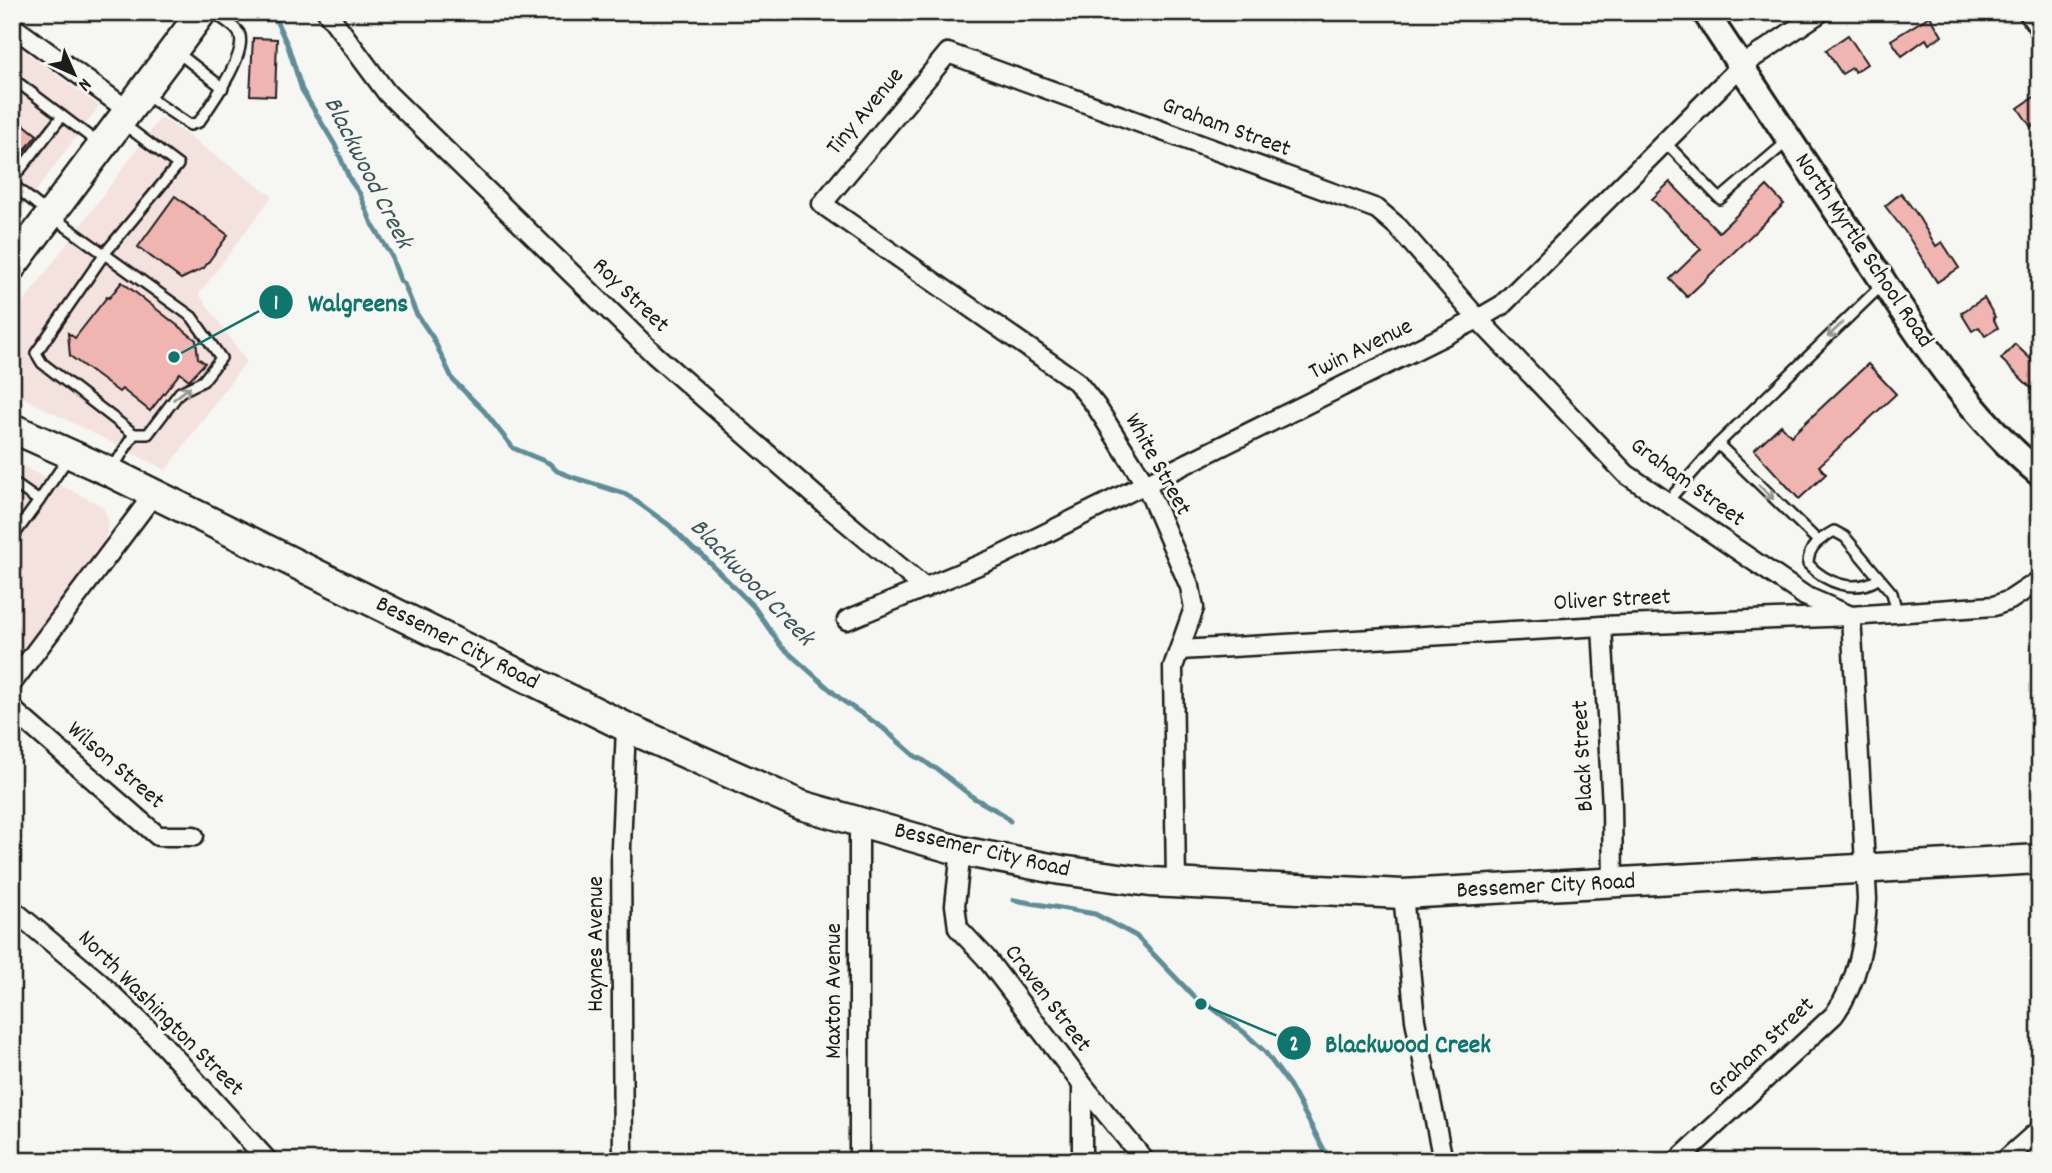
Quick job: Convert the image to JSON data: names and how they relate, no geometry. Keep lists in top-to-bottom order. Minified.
{"streets":{"main road":["North Myrtle School Road","Bessemer City Road"],"street":["Tiny Avenue","Graham Street","Roy Street","Twin Avenue","White Street","Oliver Street","Black Street","Wilson Street","Haynes Avenue","Maxton Avenue","Craven Street","North Washington Street"]},"crossings":[["Tiny Avenue","Graham Street"],["Tiny Avenue","White Street"],["Graham Street","Twin Avenue"],["Graham Street","Oliver Street"],["Graham Street","Bessemer City Road"],["North Myrtle School Road","Twin Avenue"],["Roy Street","Twin Avenue"],["Twin Avenue","White Street"],["White Street","Oliver Street"],["White Street","Bessemer City Road"],["Oliver Street","Black Street"],["Bessemer City Road","Black Street"],["Bessemer City Road","Haynes Avenue"],["Bessemer City Road","Maxton Avenue"],["Bessemer City Road","Craven Street"]],"water":["Blackwood Creek"],"places":["Walgreens","Blackwood Creek"],"north":"bottom right"}
